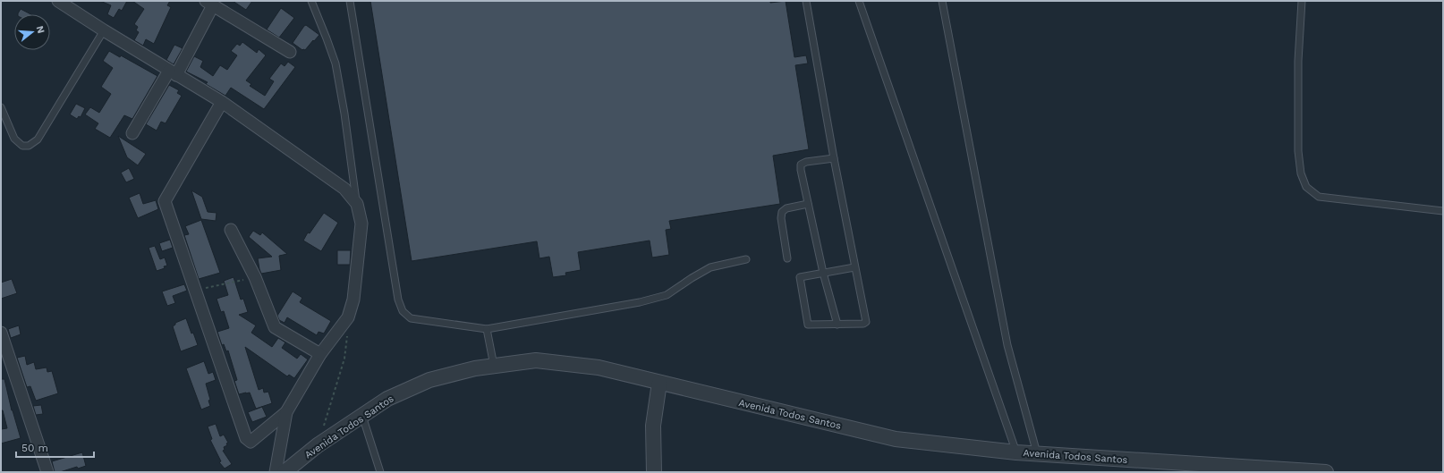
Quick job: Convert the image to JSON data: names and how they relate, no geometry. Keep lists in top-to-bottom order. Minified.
{"streets":{"street":["Avenida Todos Santos"]},"scale_bar":"50 m","north":"right"}
